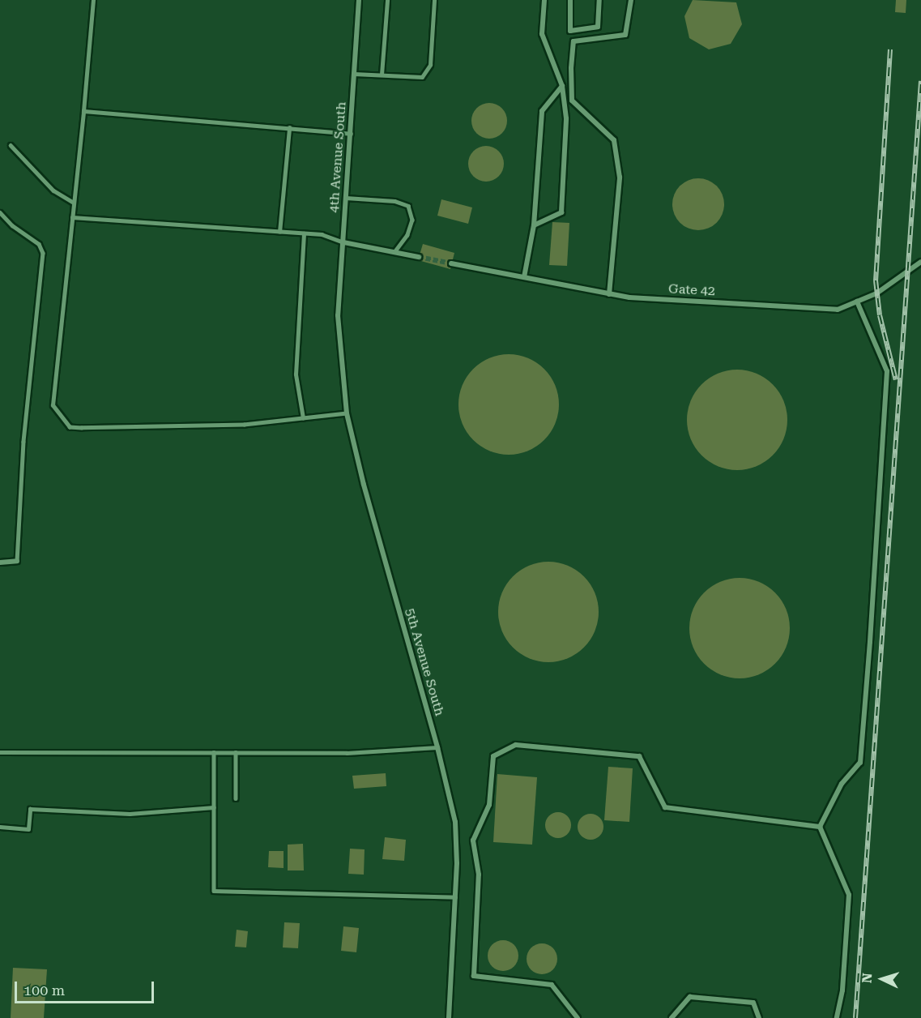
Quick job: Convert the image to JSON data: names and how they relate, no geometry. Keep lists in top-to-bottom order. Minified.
{"streets":{"street":["4th Avenue South","Gate 42","5th Avenue South"]},"crossings":[["4th Avenue South","5th Avenue South"]],"scale_bar":"100 m","north":"left"}
